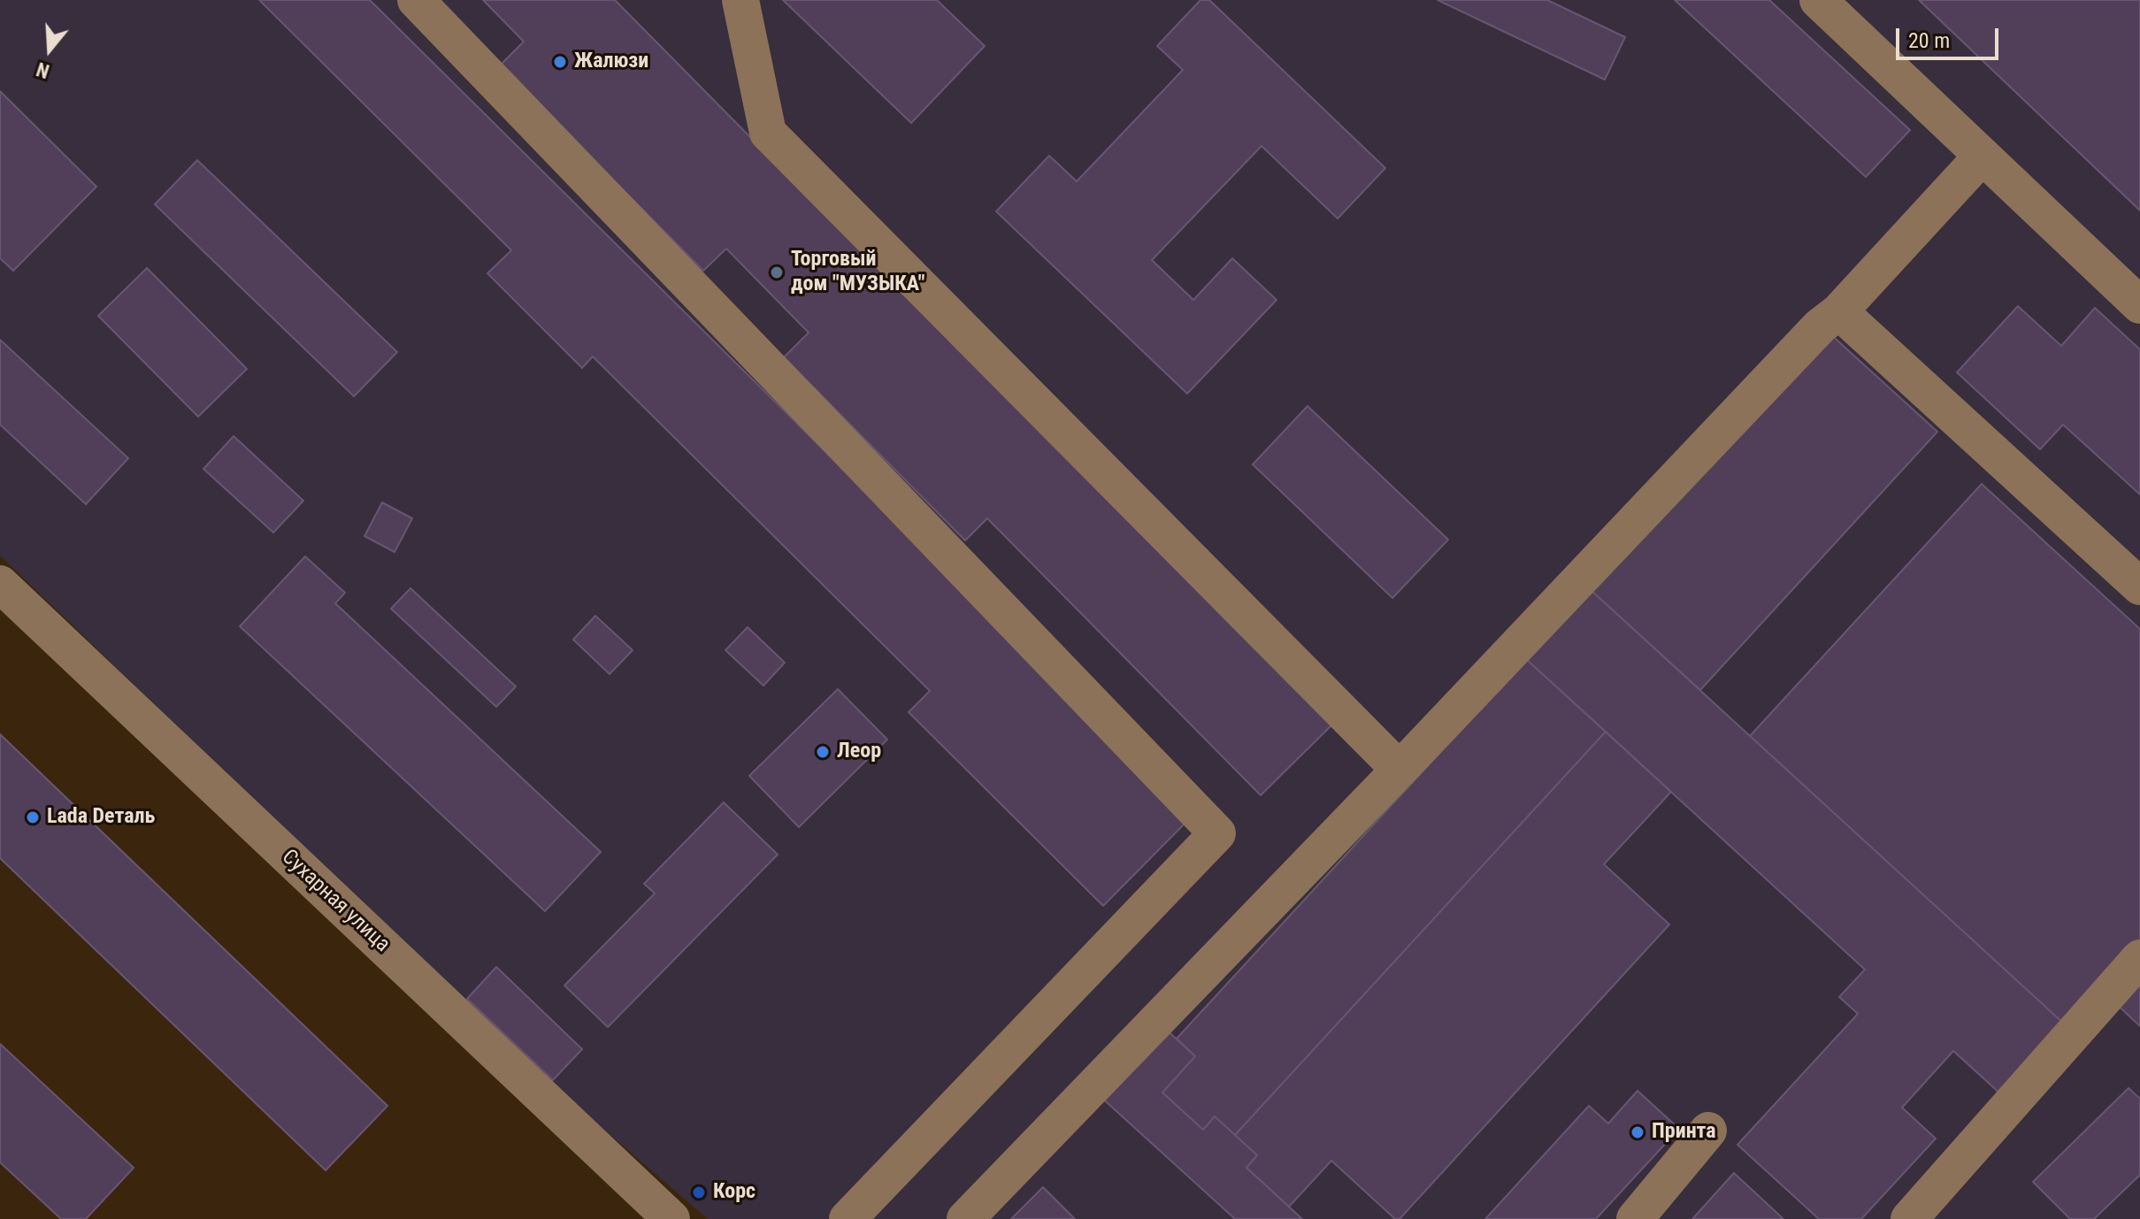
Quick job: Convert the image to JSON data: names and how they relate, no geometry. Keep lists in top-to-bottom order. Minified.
{"streets":{"street":["Сухарная улица"]},"places":["Жалюзи","Торговый дом \"МУЗЫКА\"","Леор","Lada Dеталь","Принта","Корс"],"scale_bar":"20 m","north":"bottom"}
